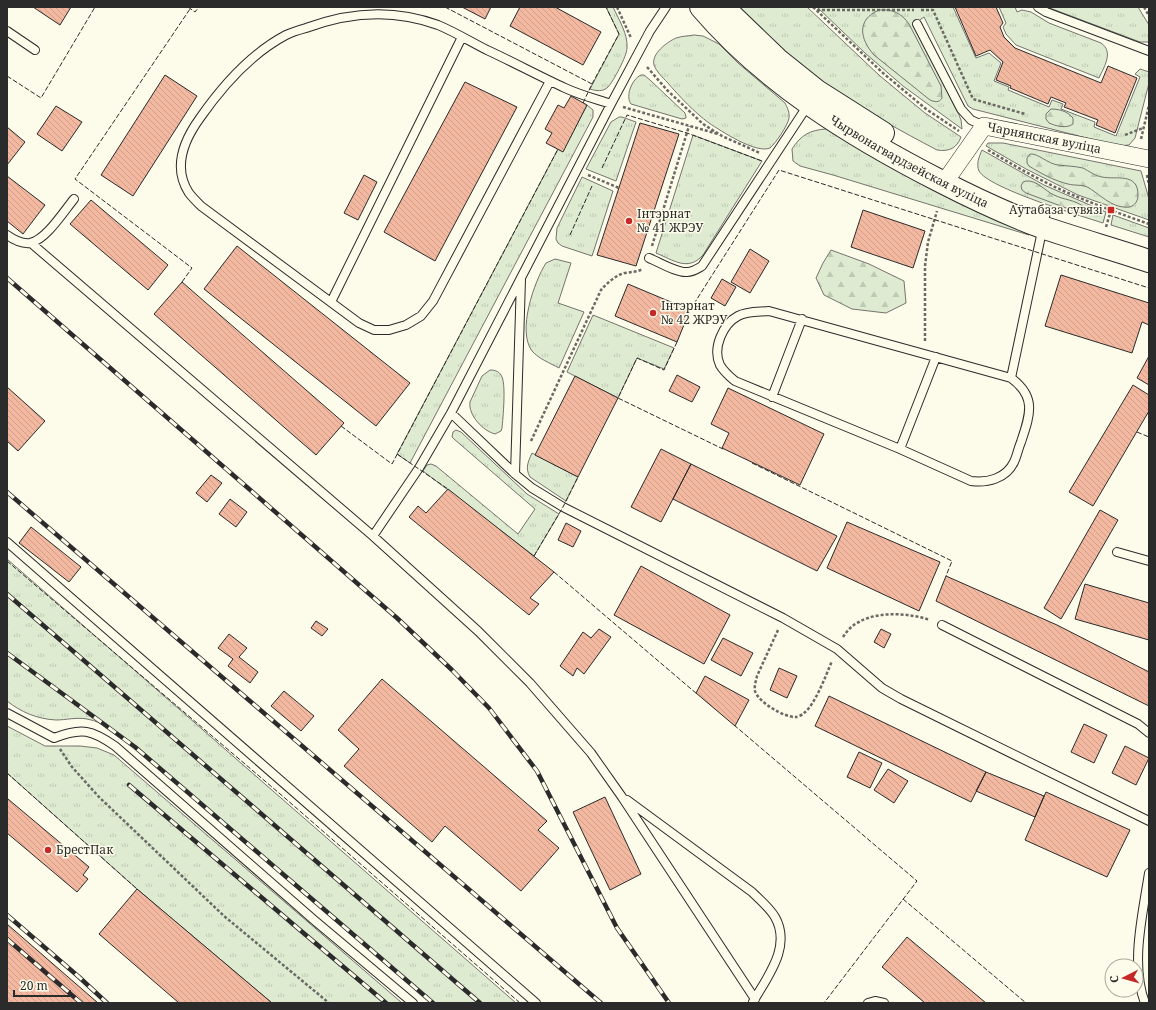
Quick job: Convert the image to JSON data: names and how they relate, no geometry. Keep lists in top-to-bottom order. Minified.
{"streets":{"main road":["Чырвонагвардзейская вуліца"],"street":["Чарнянская вуліца"]},"crossings":[["Чарнянская вуліца","Чырвонагвардзейская вуліца"]],"places":{"transit":["Аўтабаза сувязі"],"other":["Інтэрнат № 41 ЖРЭУ","Інтэрнат № 42 ЖРЭУ","БрестПак"]},"scale_bar":"20 m","north":"left"}
